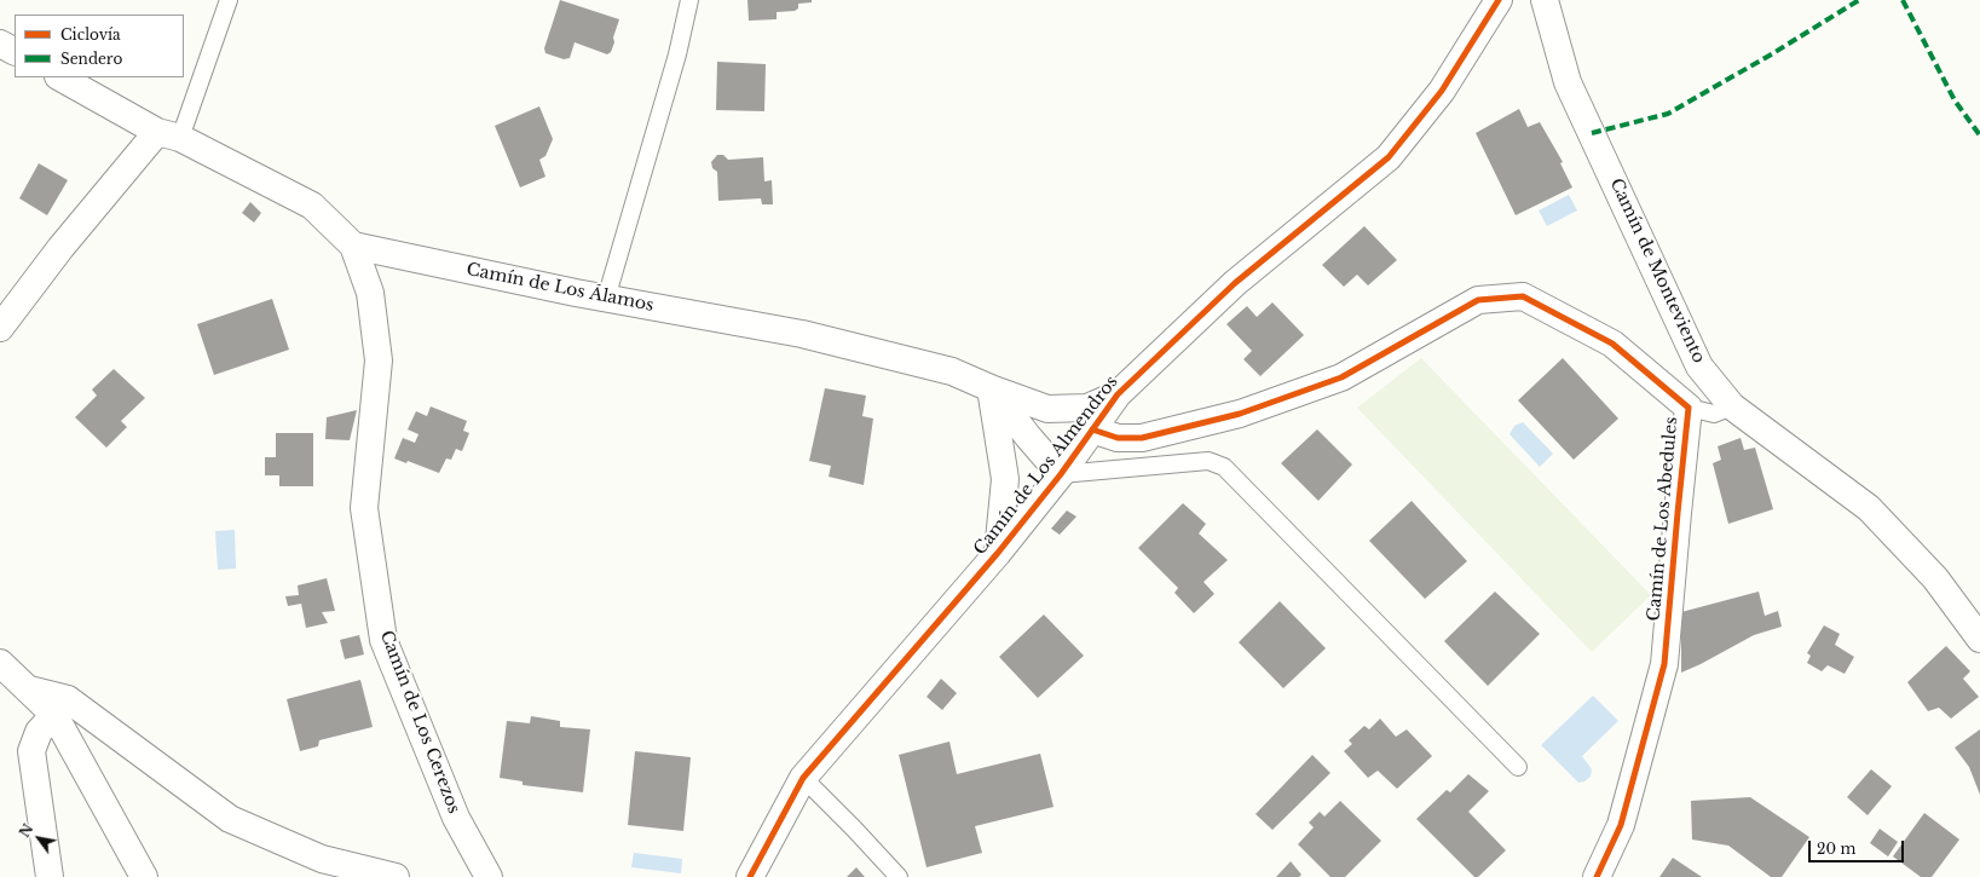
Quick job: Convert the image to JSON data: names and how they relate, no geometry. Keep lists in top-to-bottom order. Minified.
{"streets":{"street":["Camín de Monteviento","Camín de Los Álamos","Camín de Los Almendros","Camín de Los Abedules","Camín de Los Cerezos"]},"crossings":[["Camín de Los Álamos","Camín de Los Almendros"],["Camín de Los Álamos","Camín de Los Cerezos"],["Camín de Los Almendros","Camín de Los Abedules"]],"legend":["Ciclovía","Sendero"],"scale_bar":"20 m","north":"top left"}
